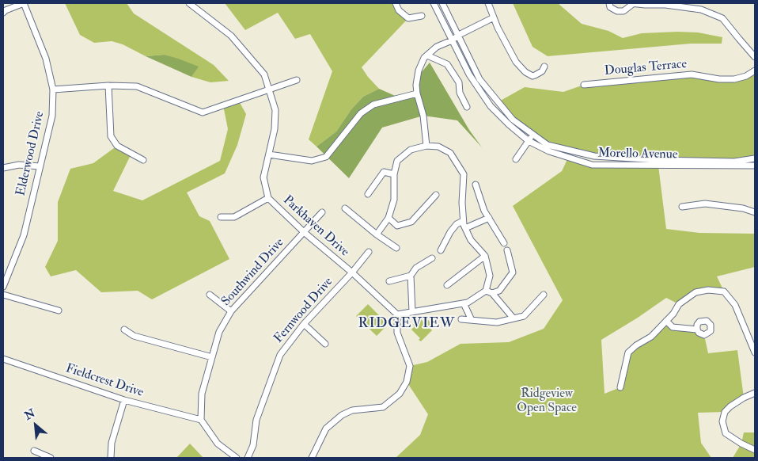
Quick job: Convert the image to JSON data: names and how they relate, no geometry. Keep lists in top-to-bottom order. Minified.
{"streets":{"street":["Douglas Terrace","Elderwood Drive","Morello Avenue","Parkhaven Drive","Southwind Drive","Fernwood Drive","Fieldcrest Drive"]},"crossings":[["Parkhaven Drive","Southwind Drive"],["Parkhaven Drive","Fernwood Drive"],["Southwind Drive","Fieldcrest Drive"]],"districts":["RIDGEVIEW"],"parks":["Ridgeview Open Space"],"north":"top left"}
